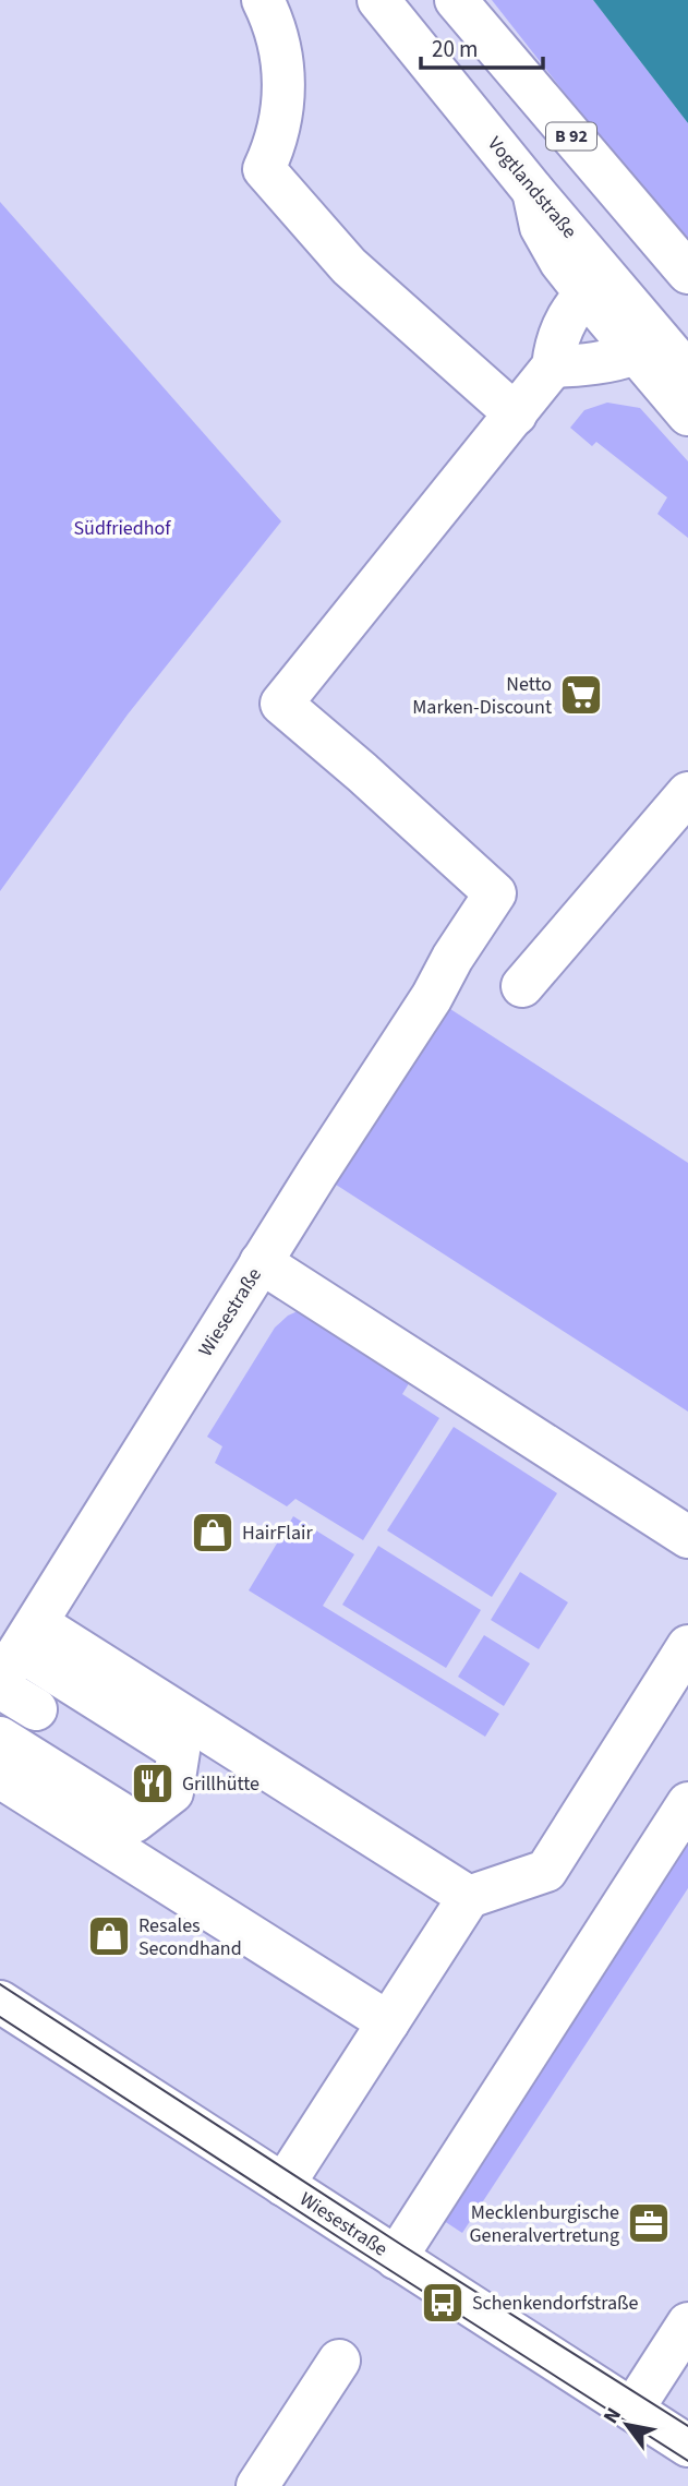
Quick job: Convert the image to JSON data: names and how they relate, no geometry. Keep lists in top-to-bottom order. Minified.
{"streets":{"street":["B 92","Vogtlandstraße","Wiesestraße"]},"parks":["Südfriedhof"],"places":{"supermarket":["Netto Marken-Discount"],"shop":["HairFlair","Resales Secondhand"],"restaurant":["Grillhütte"],"office":["Mecklenburgische Generalvertretung"],"bus stop":["Schenkendorfstraße"]},"scale_bar":"20 m","north":"top left"}
